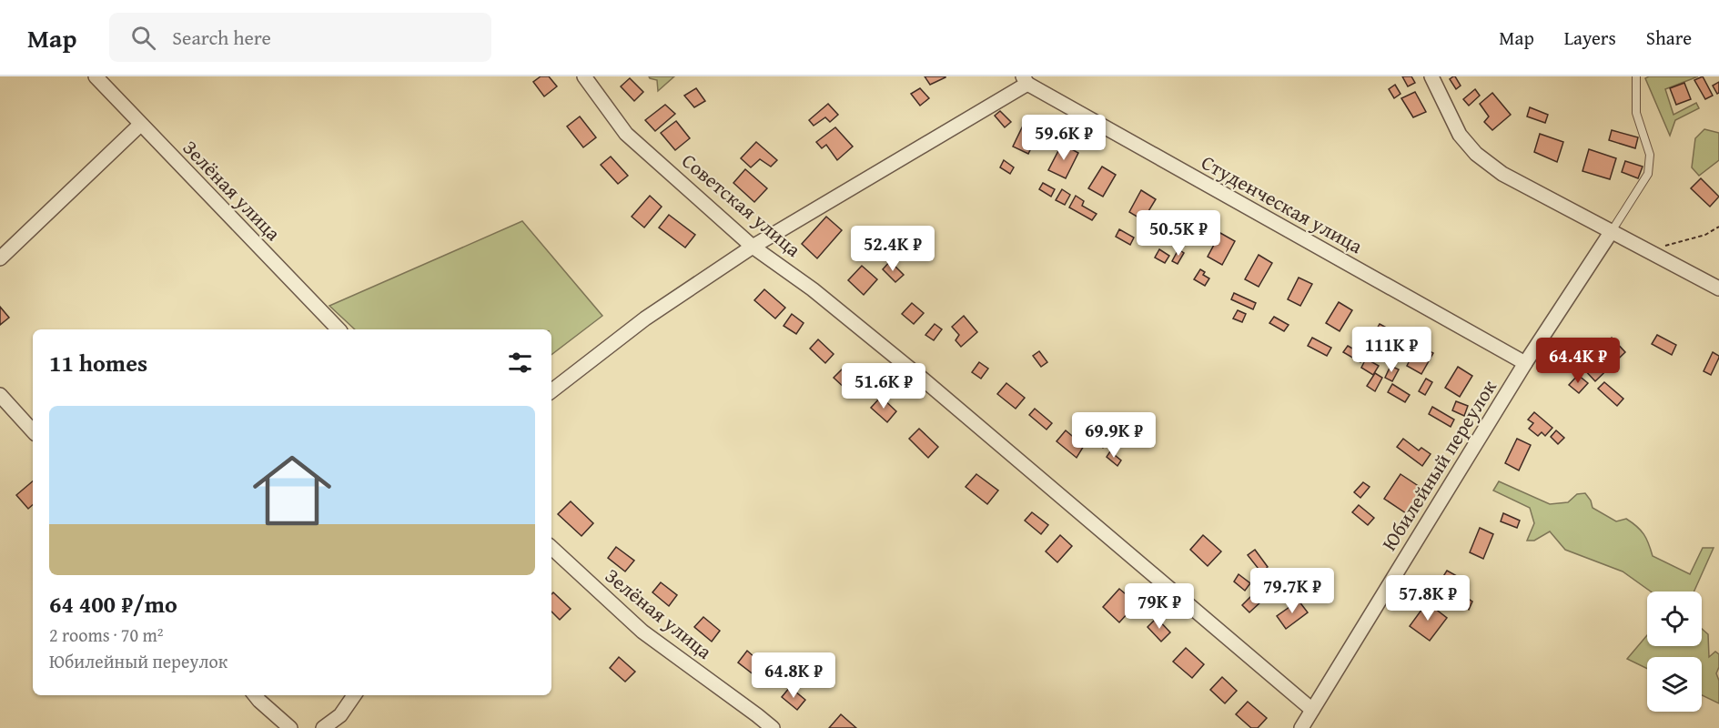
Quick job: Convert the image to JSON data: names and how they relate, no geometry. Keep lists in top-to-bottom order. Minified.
{"streets":{"street":["Зелёная улица","Студенческая улица","Советская улица","Юбилейный переулок"]},"crossings":[["Студенческая улица","Юбилейный переулок"],["Советская улица","Юбилейный переулок"]],"page":{"header":"Map","search":"Search here","nav":["Map","Layers","Share"],"price":["59.6K ₽","50.5K ₽","52.4K ₽","111K ₽","64.4K ₽","51.6K ₽","69.9K ₽","79.7K ₽","57.8K ₽","79K ₽","64.8K ₽"],"heading":"11 homes","list":[{"name":"64 400 ₽/mo","note":"2 rooms · 70 m² · Юбилейный переулок"}]}}
